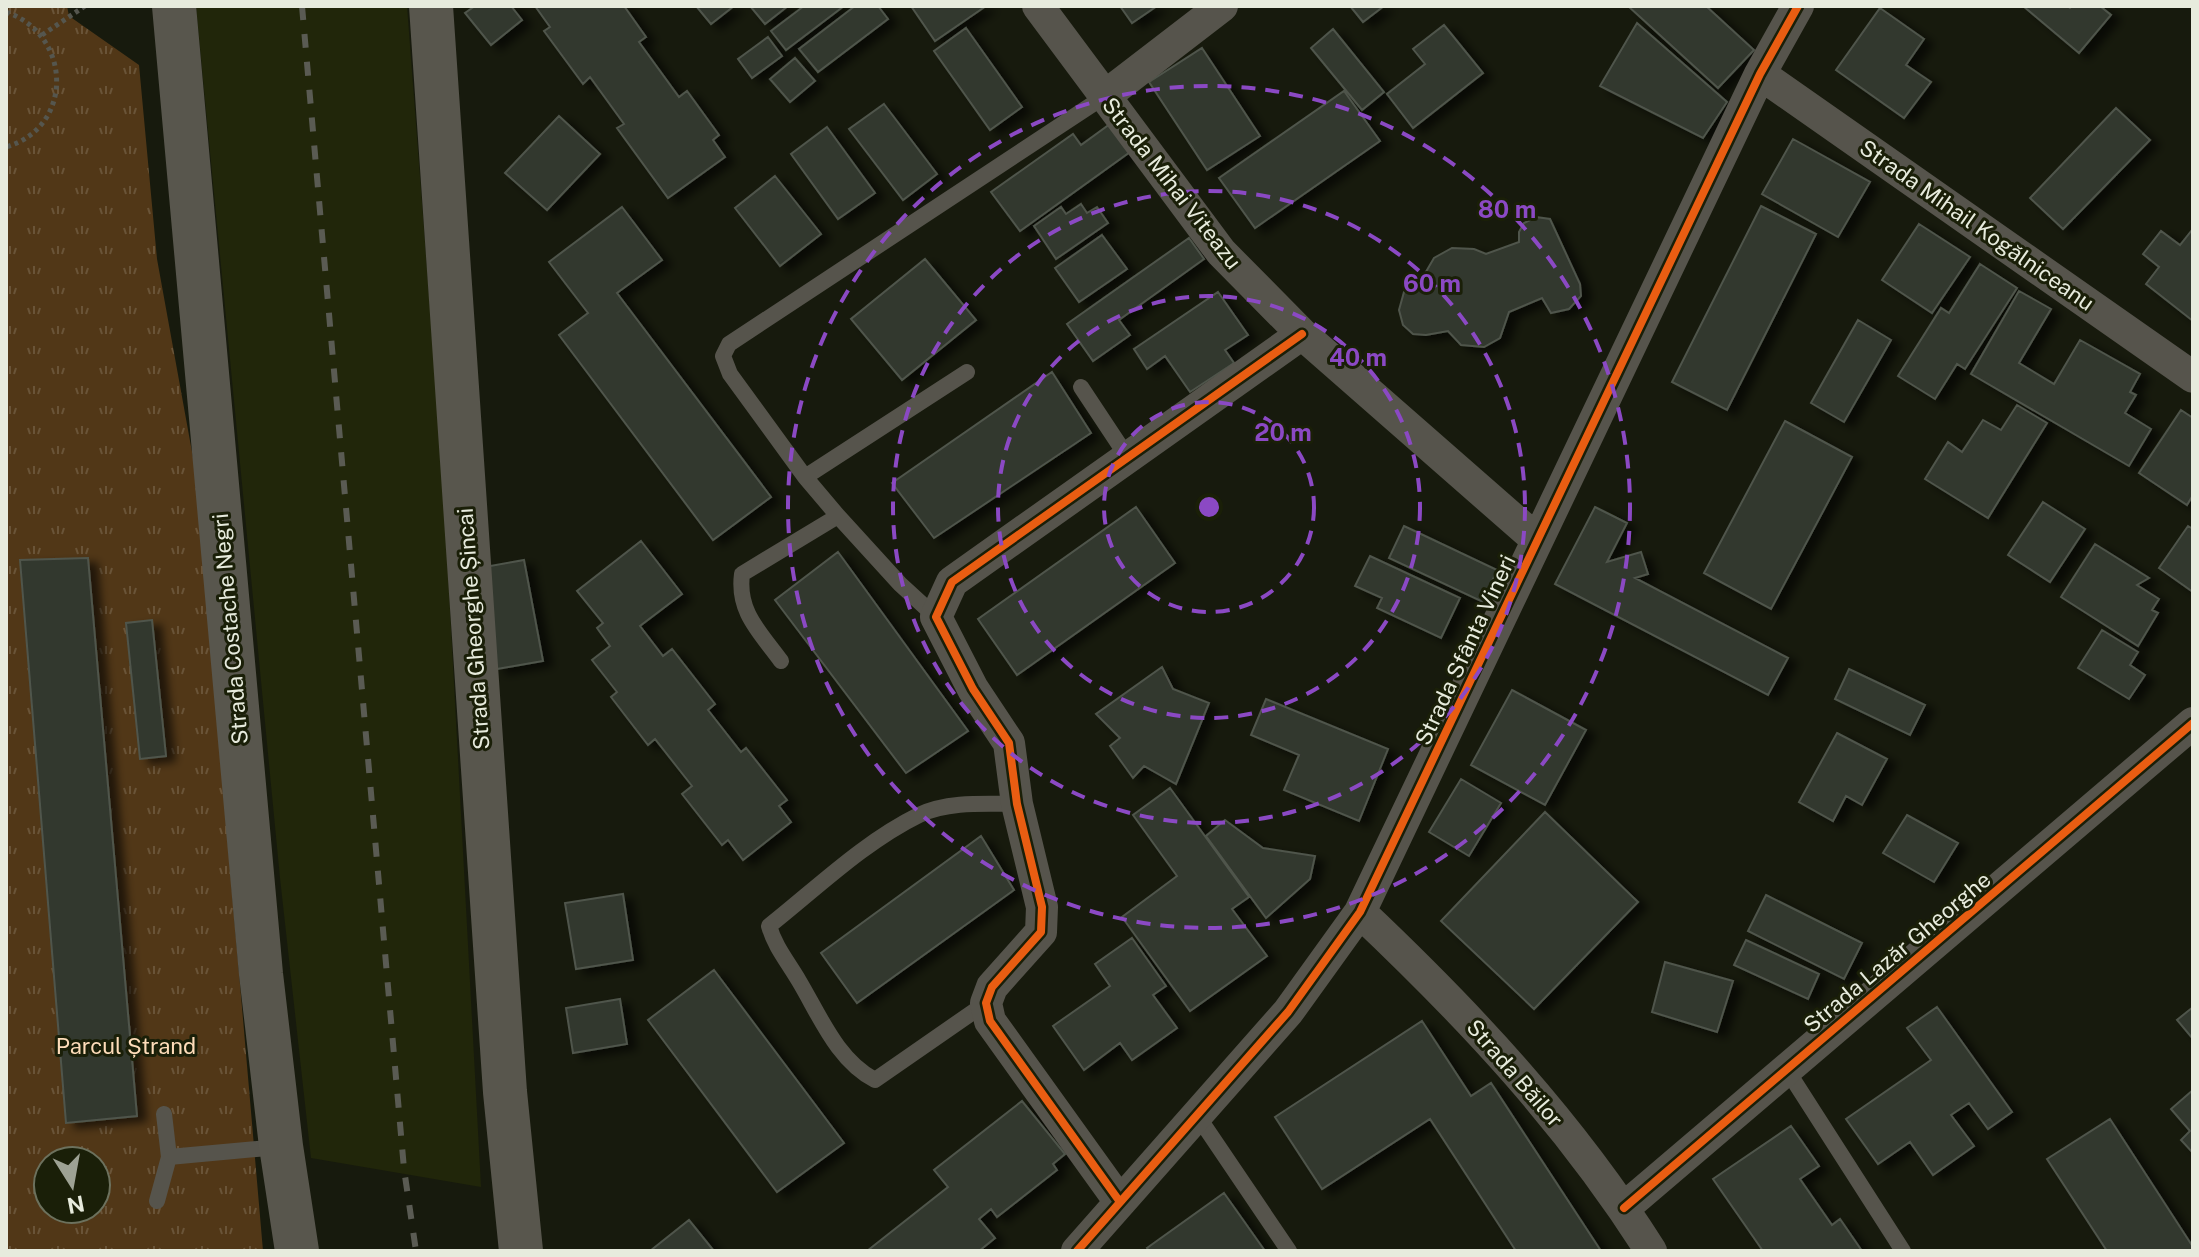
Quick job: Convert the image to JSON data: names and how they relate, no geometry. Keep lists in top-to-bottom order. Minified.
{"streets":{"main road":["Strada Costache Negri","Strada Gheorghe Șincai"],"street":["Strada Mihai Viteazu","Strada Mihail Kogălniceanu","Strada Sfânta Vineri","Strada Lazăr Gheorghe","Strada Băilor"]},"crossings":[["Strada Mihai Viteazu","Strada Sfânta Vineri"],["Strada Mihail Kogălniceanu","Strada Sfânta Vineri"],["Strada Sfânta Vineri","Strada Băilor"],["Strada Lazăr Gheorghe","Strada Băilor"]],"parks":["Parcul Ștrand"],"north":"bottom","rings":["80 m","60 m","40 m","20 m"]}
